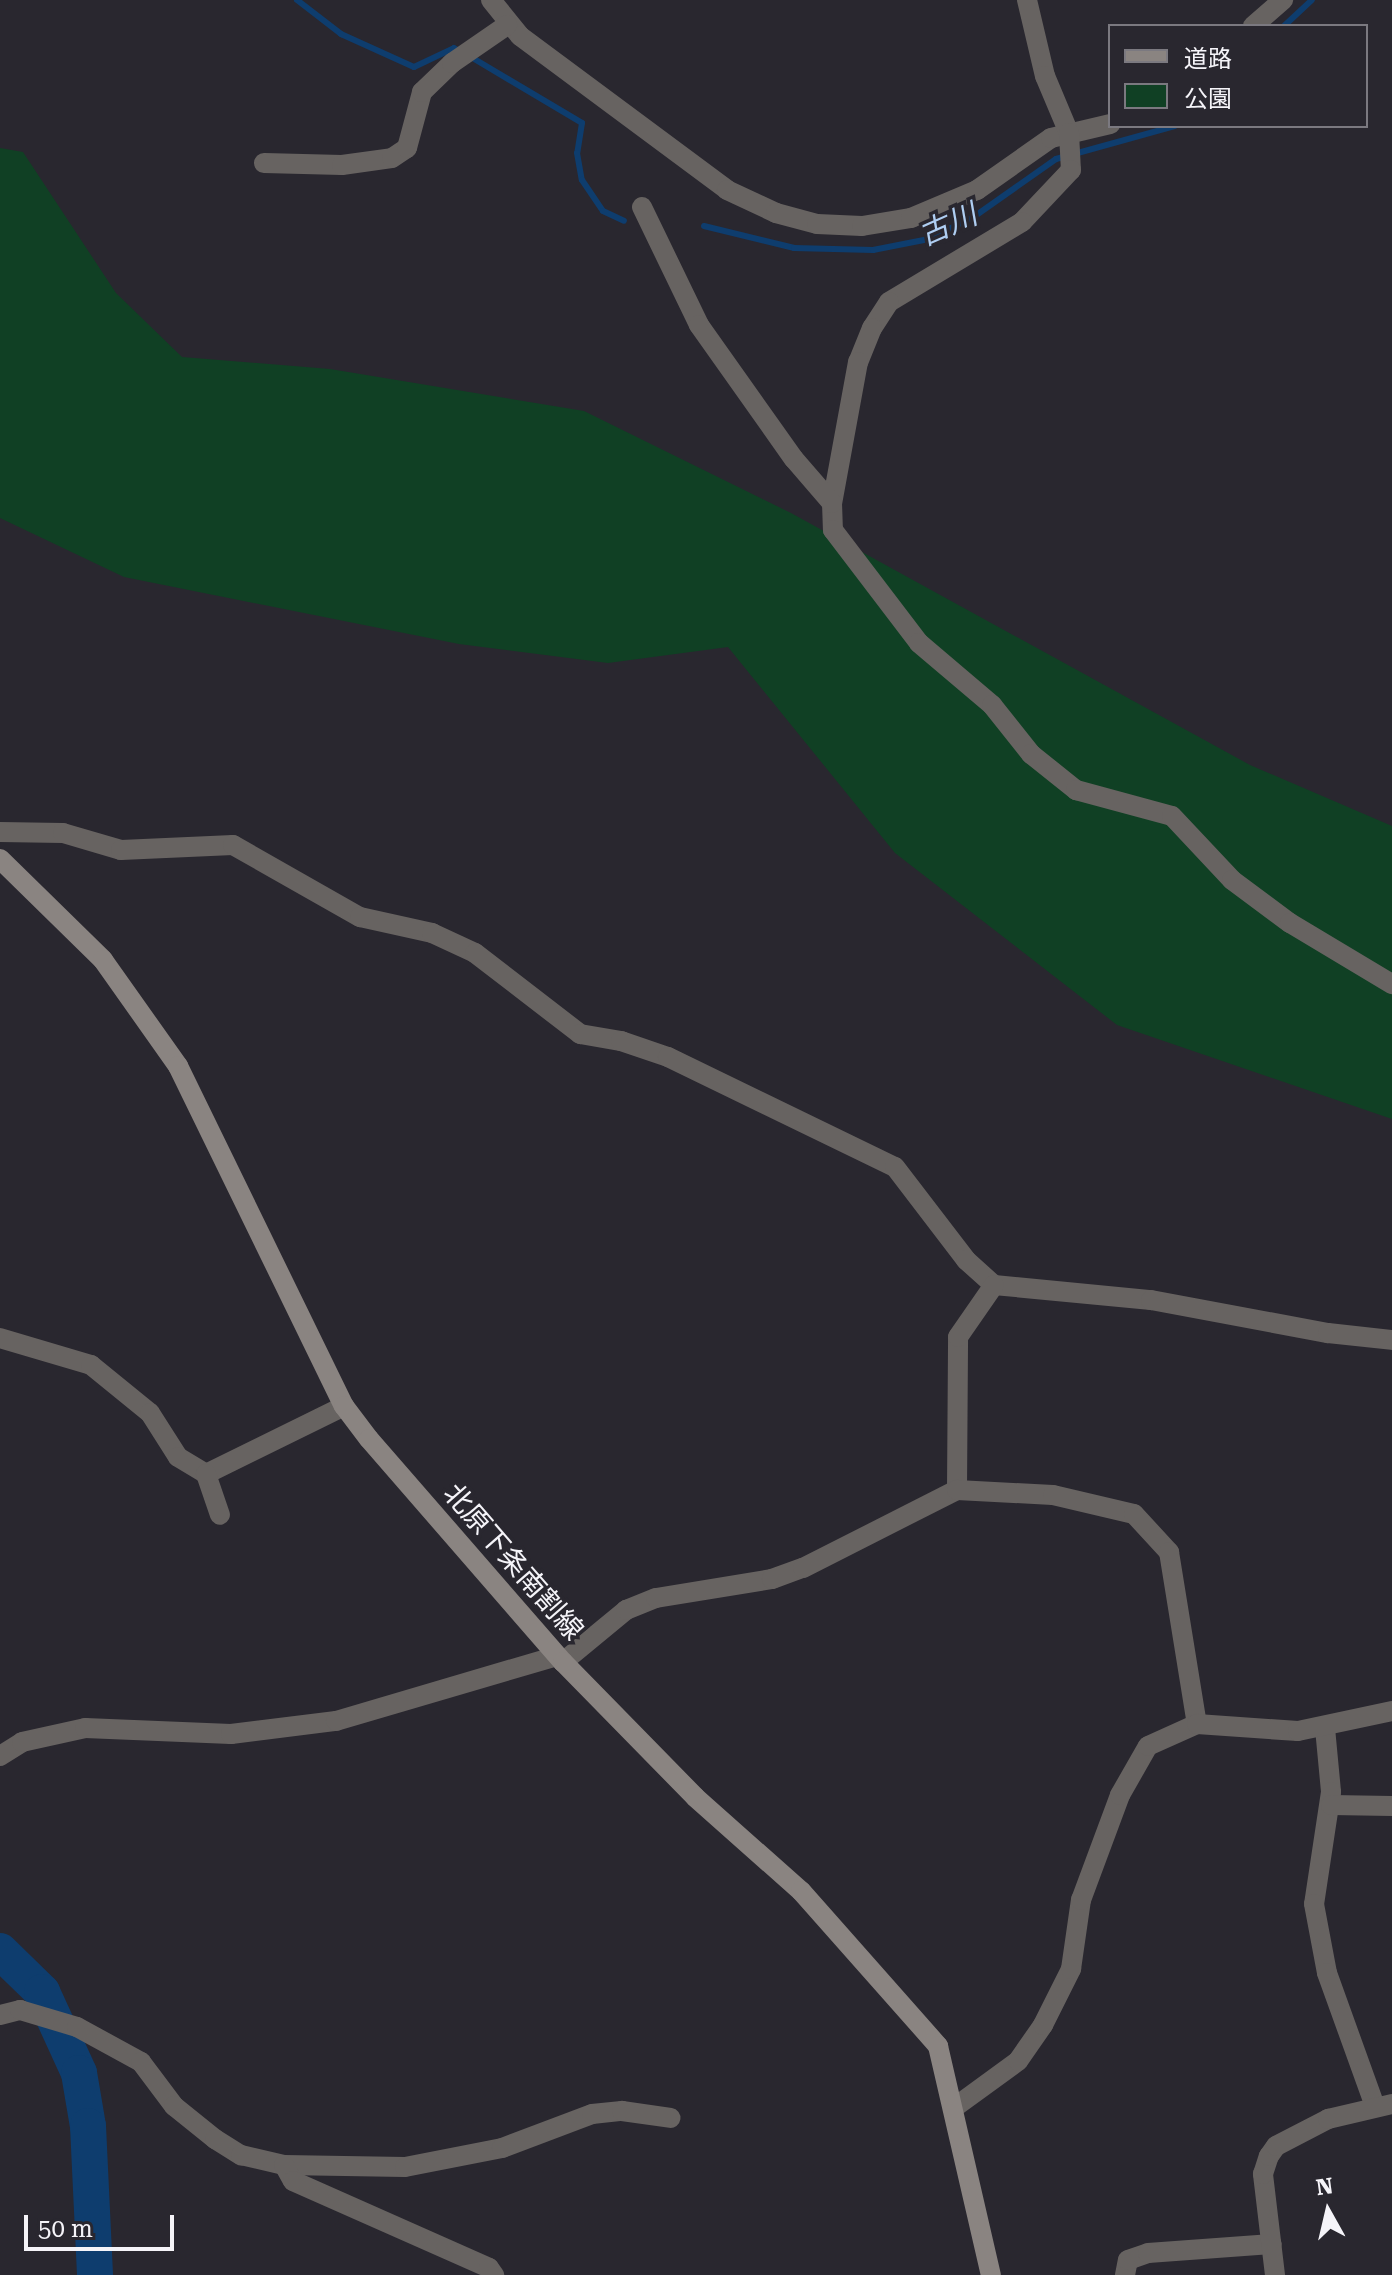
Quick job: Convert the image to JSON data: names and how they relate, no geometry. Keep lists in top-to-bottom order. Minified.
{"streets":{"main road":["北原下条南割線"]},"water":["古川"],"legend":["道路","公園"],"scale_bar":"50 m","north":"top"}
